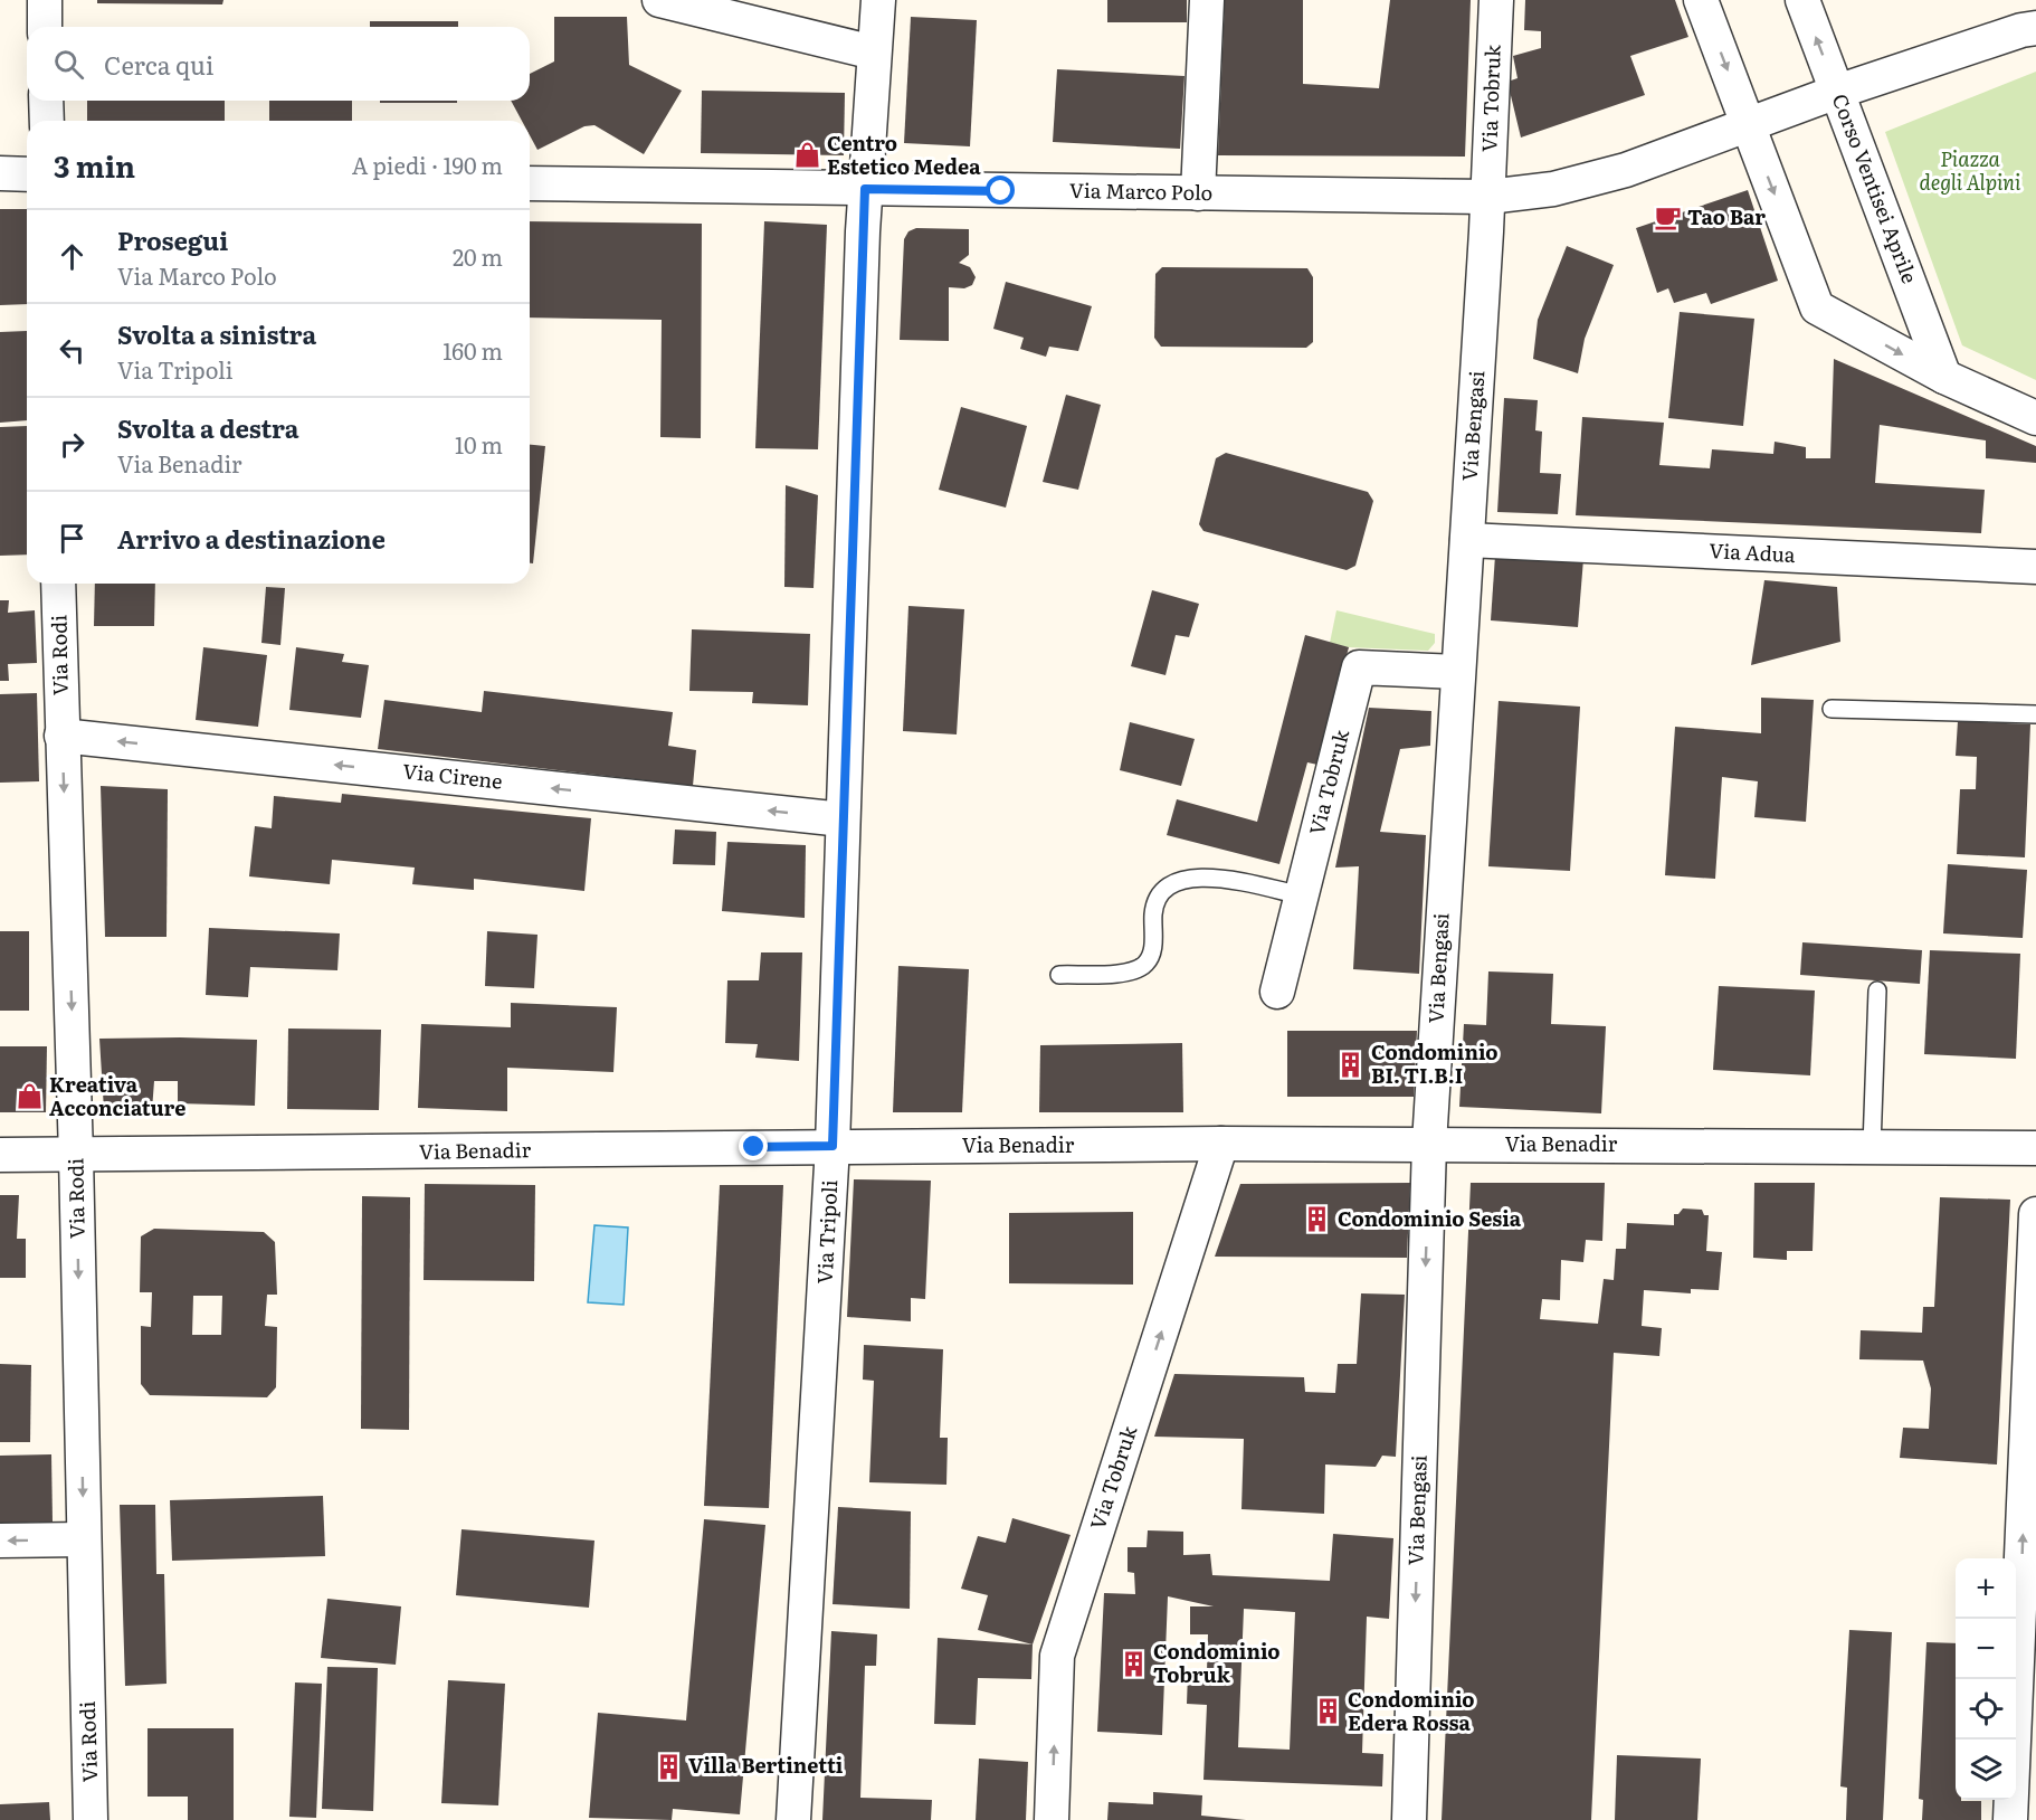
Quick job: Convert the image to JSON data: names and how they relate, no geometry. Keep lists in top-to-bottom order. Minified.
{"streets":{"street":["Via Tobruk","Corso Ventisei Aprile","Via Marco Polo","Via Bengasi","Via Adua","Via Rodi","Via Cirene","Via Benadir","Via Tripoli"]},"crossings":[["Via Tobruk","Via Marco Polo"],["Via Tobruk","Via Bengasi"],["Via Tobruk","Via Benadir"],["Via Marco Polo","Via Bengasi"],["Via Marco Polo","Via Tripoli"],["Via Bengasi","Via Adua"],["Via Bengasi","Via Benadir"],["Via Rodi","Via Cirene"],["Via Rodi","Via Benadir"],["Via Cirene","Via Tripoli"],["Via Benadir","Via Tripoli"]],"one_way":["Via Tobruk","Via Bengasi","Via Rodi","Via Cirene"],"parks":["Piazza degli Alpini"],"places":{"shop":["Centro Estetico Medea","Kreativa Acconciature"],"cafe":["Tao Bar"],"building":["Condominio BI. TI.B.I","Condominio Sesia","Condominio Tobruk","Condominio Edera Rossa","Villa Bertinetti"]},"page":{"search":"Cerca qui","heading":["3 min","A piedi · 190 m"],"list":[["Prosegui","Via Marco Polo","20 m"],["Svolta a sinistra","Via Tripoli","160 m"],["Svolta a destra","Via Benadir","10 m"],"Arrivo a destinazione"],"map_buttons":["+","−"]}}
